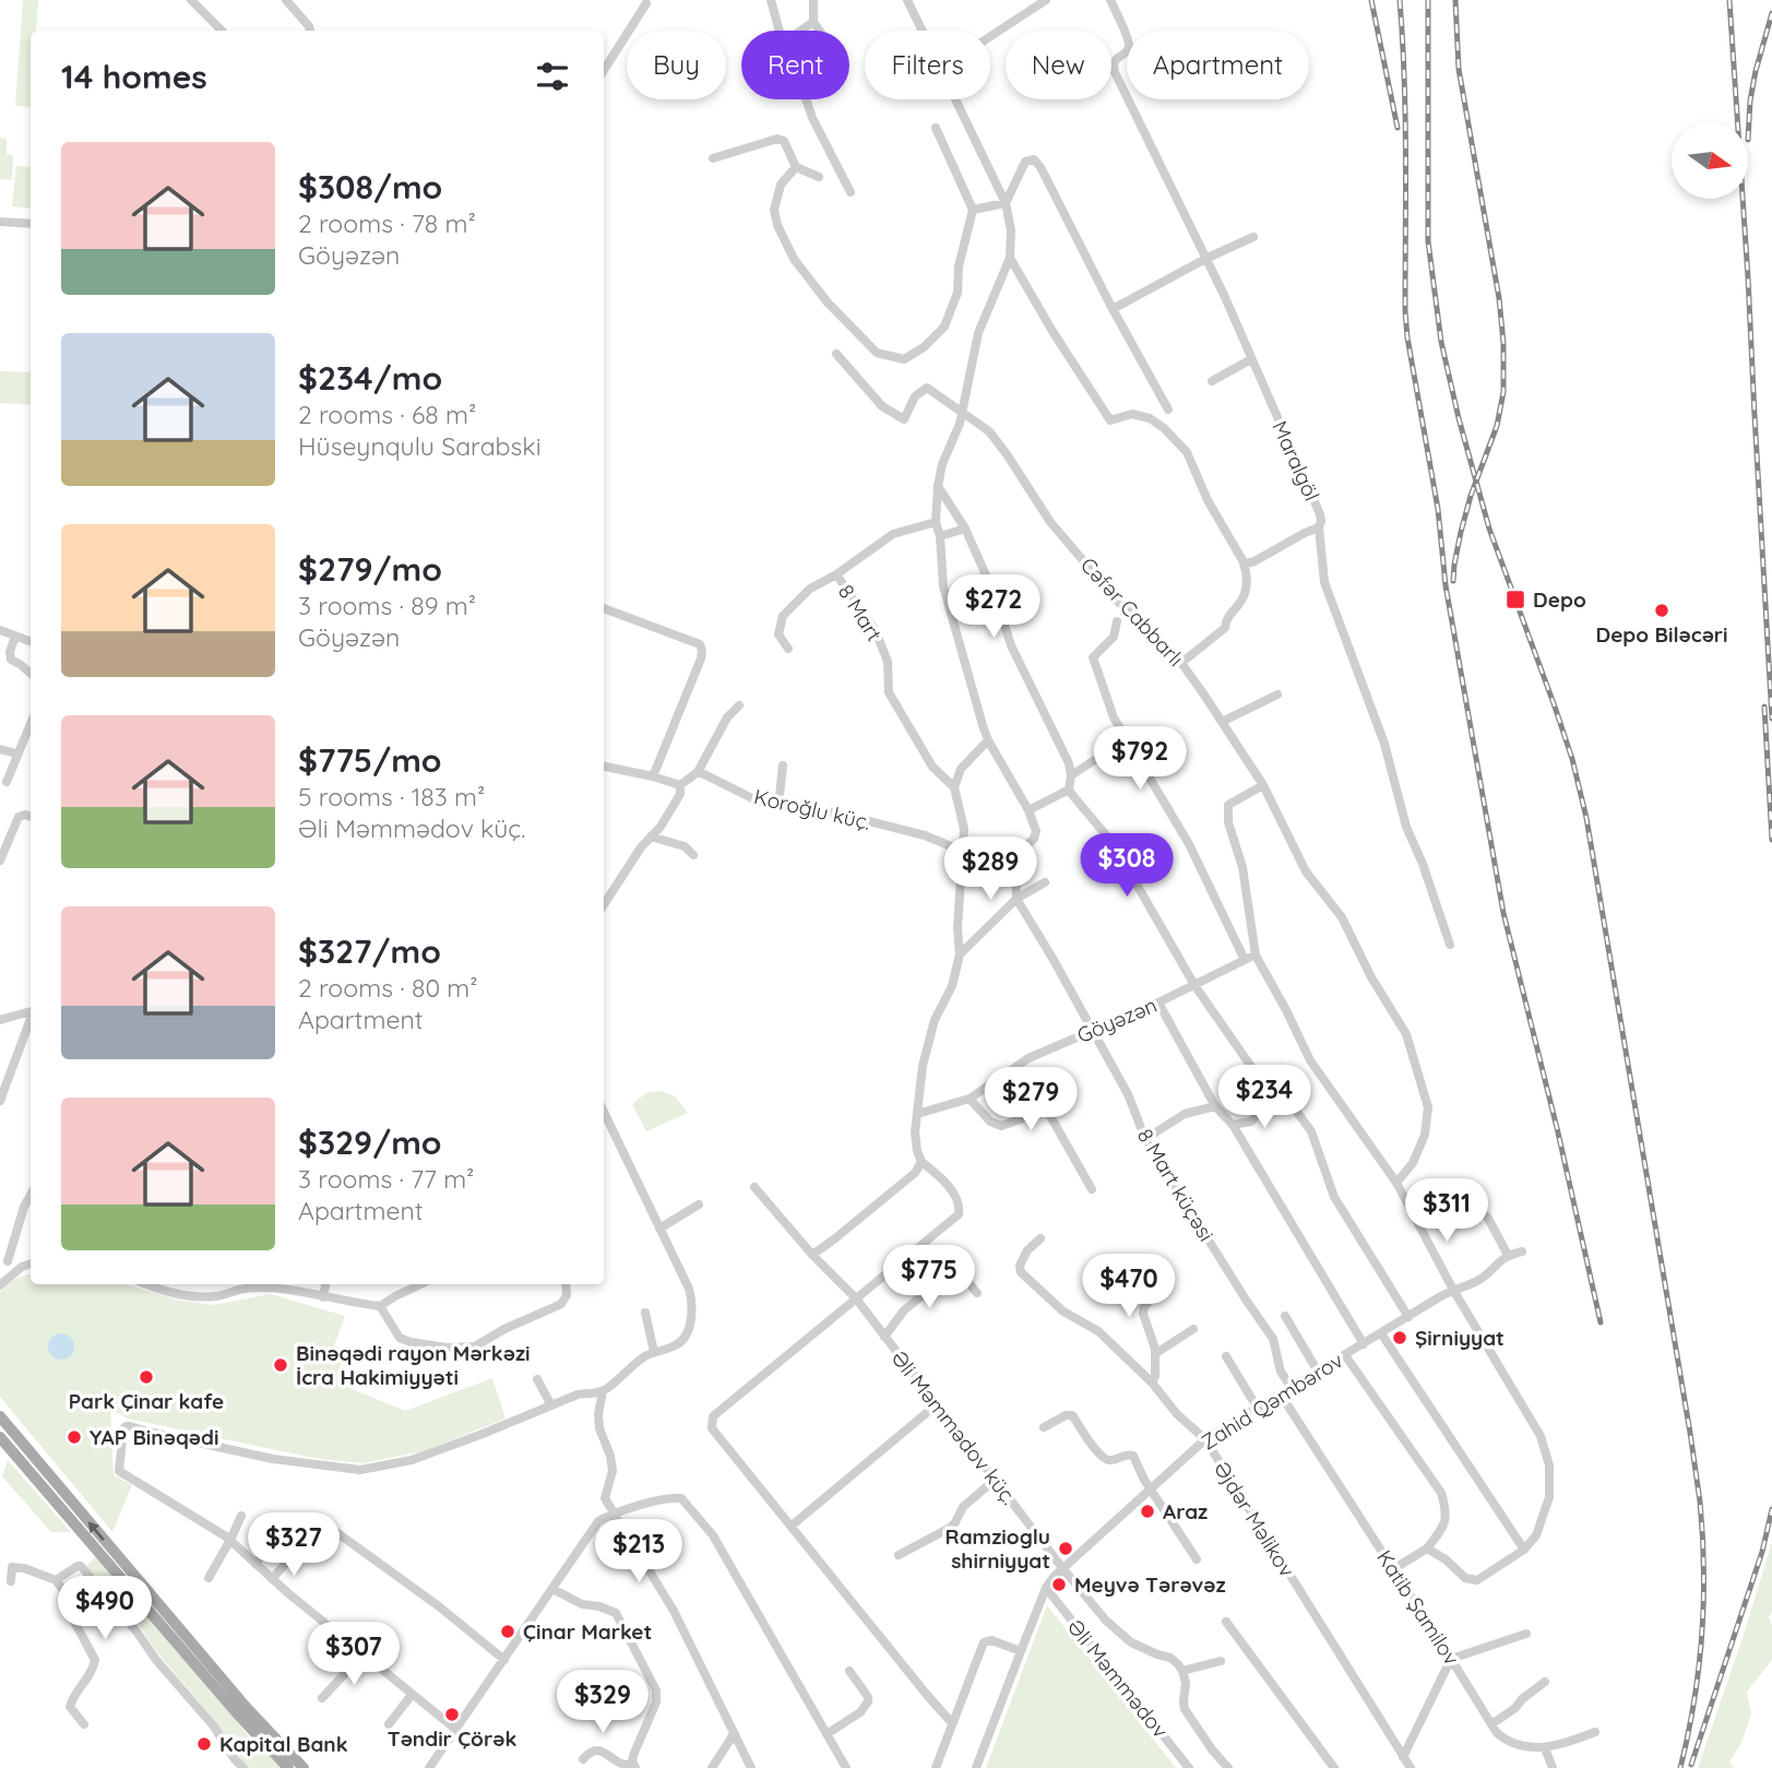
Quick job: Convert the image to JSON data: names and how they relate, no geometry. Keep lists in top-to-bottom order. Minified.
{"streets":{"street":["Maralgöl","Cəfər Cabbarlı","8 Mart","Koroğlu küç.","Göyəzən","8 Mart küçəsi","Zahid Qəmbərov","Əli Məmmədov küç.","Əjdər Məlikov","Katib Şamilov","Əli Məmmədov"]},"crossings":[["Göyəzən","8 Mart küçəsi"],["8 Mart küçəsi","Zahid Qəmbərov"],["Zahid Qəmbərov","Əli Məmmədov küç."],["Zahid Qəmbərov","Əjdər Məlikov"],["Zahid Qəmbərov","Katib Şamilov"],["Zahid Qəmbərov","Əli Məmmədov"]],"places":{"transit":["Depo"],"other":["Depo Biləcəri","Şirniyyat","Binəqədi rayon Mərkəzi İcra Hakimiyyəti","Park Çinar kafe","YAP Binəqədi","Araz","Ramzioglu shirniyyat","Meyvə Tərəvəz","Çinar Market","Təndir Çörək","Kapital Bank"]},"north":"right","page":{"chip":["Buy","Rent","Filters","New","Apartment"],"heading":"14 homes","list":[{"name":"$308/mo","note":"2 rooms · 78 m² · Göyəzən"},{"name":"$234/mo","note":"2 rooms · 68 m² · Hüseynqulu Sarabski"},{"name":"$279/mo","note":"3 rooms · 89 m² · Göyəzən"},{"name":"$775/mo","note":"5 rooms · 183 m² · Əli Məmmədov küç."},{"name":"$327/mo","note":"2 rooms · 80 m² · Apartment"},{"name":"$329/mo","note":"3 rooms · 77 m² · Apartment"}],"price":["$272","$792","$308","$289","$234","$279","$311","$775","$470","$327","$213","$490","$307","$329"]}}
